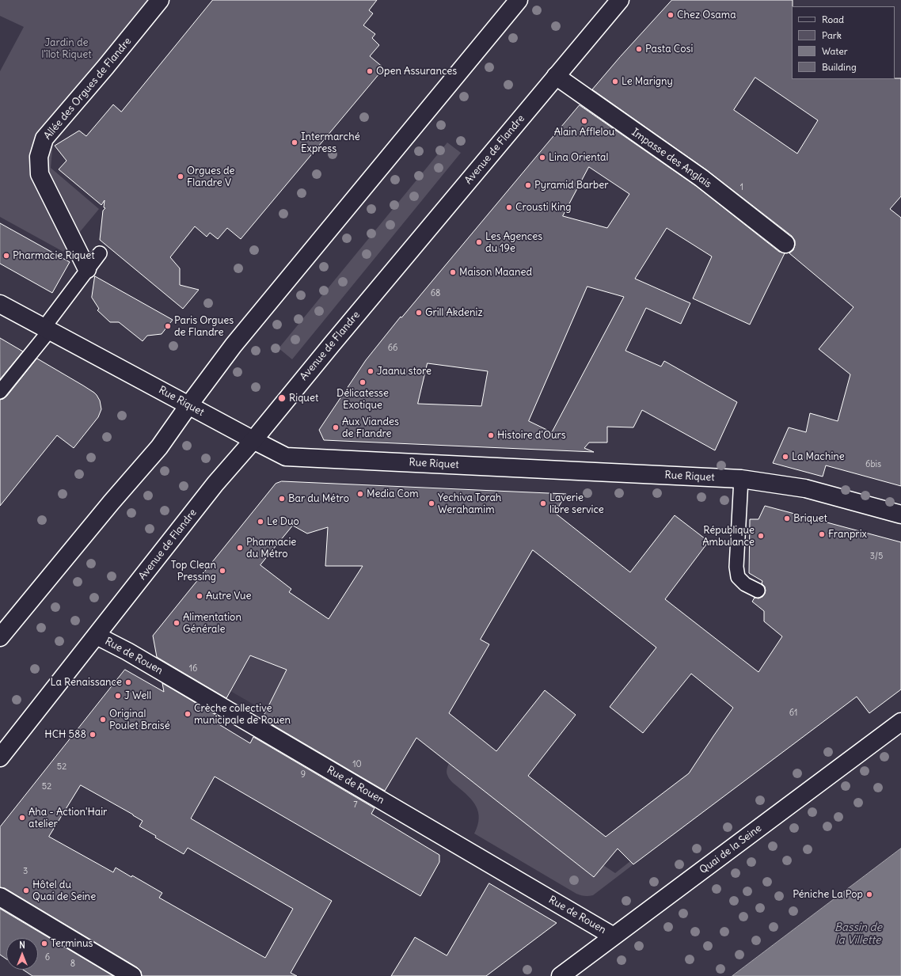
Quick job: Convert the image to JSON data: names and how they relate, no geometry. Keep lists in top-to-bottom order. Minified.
{"streets":{"street":["Allée des Orgues de Flandre","Avenue de Flandre","Impasse des Anglais","Rue Riquet","Rue de Rouen","Quai de la Seine"]},"crossings":[["Avenue de Flandre","Impasse des Anglais"],["Avenue de Flandre","Rue Riquet"],["Avenue de Flandre","Rue de Rouen"],["Rue de Rouen","Quai de la Seine"]],"water":["Bassin de la Villette"],"parks":["Jardin de l'îlot Riquet"],"places":["Chez Osama","Pasta Cosi","Open Assurances","Le Marigny","Alain Afflelou","Intermarché Express","Lina Oriental","Orgues de Flandre V","Pyramid Barber","Crousti King","Les Agences du 19e","Pharmacie Riquet","Maison Maaned","Grill Akdeniz","Paris Orgues de Flandre","Jaanu store","Délicatesse Exotique","Riquet","Aux Viandes de Flandre","Histoire d'Ours","La Machine","Media Com","Bar du Métro","Yechiva Torah Werahamim","Laverie libre service","Briquet","Le Duo","Franprix","République Ambulance","Pharmacie du Métro","Top Clean Pressing","Autre Vue","Alimentation Générale","La Renaissance","J Well","Crèche collective municipale de Rouen","Original Poulet Braisé","HCH 588","Aha - Action'Hair atelier","Hôtel du Quai de Seine","Péniche La Pop","Terminus"],"house_numbers":["1","68","66","6bis","3/5","16","61","10","52","9","52","7","3","6","8"],"legend":["Road","Park","Water","Building"],"north":"top"}
